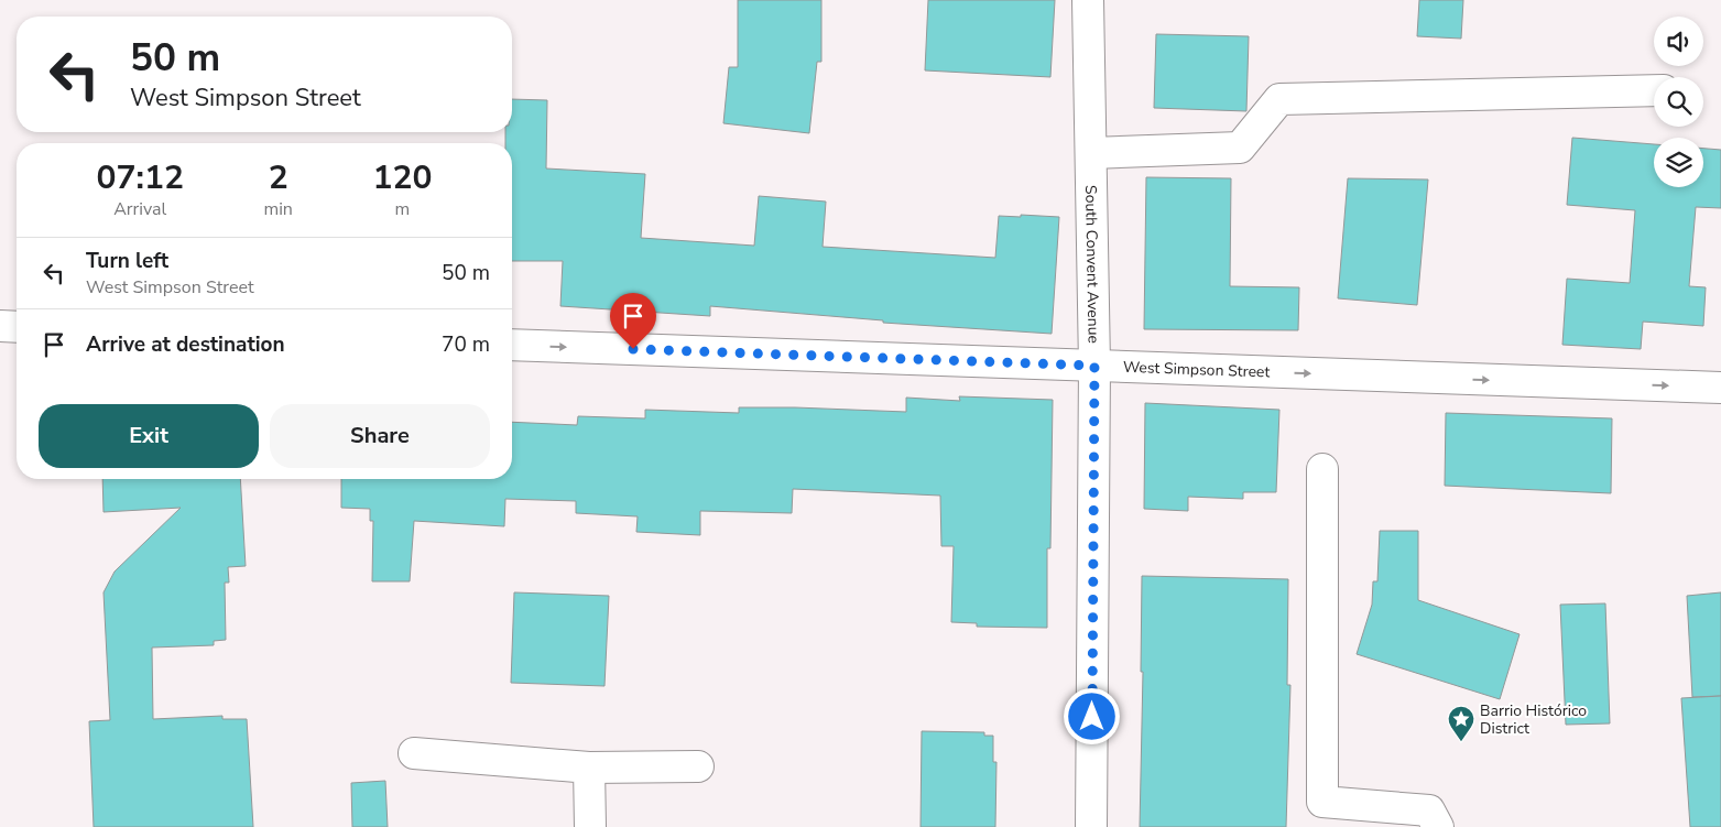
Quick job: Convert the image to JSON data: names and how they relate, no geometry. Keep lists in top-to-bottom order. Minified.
{"streets":{"street":["South Convent Avenue","West Simpson Street"]},"crossings":[["South Convent Avenue","West Simpson Street"]],"one_way":["West Simpson Street"],"places":{"place":["Barrio Histórico District"]},"page":{"turn":["50 m","West Simpson Street"],"eta":["07:12","Arrival","2","min","120","m"],"list":[{"name":"Turn left","note":"West Simpson Street","value":"50 m"},{"name":"Arrive at destination","value":"70 m"}],"buttons":["Exit","Share"]}}
